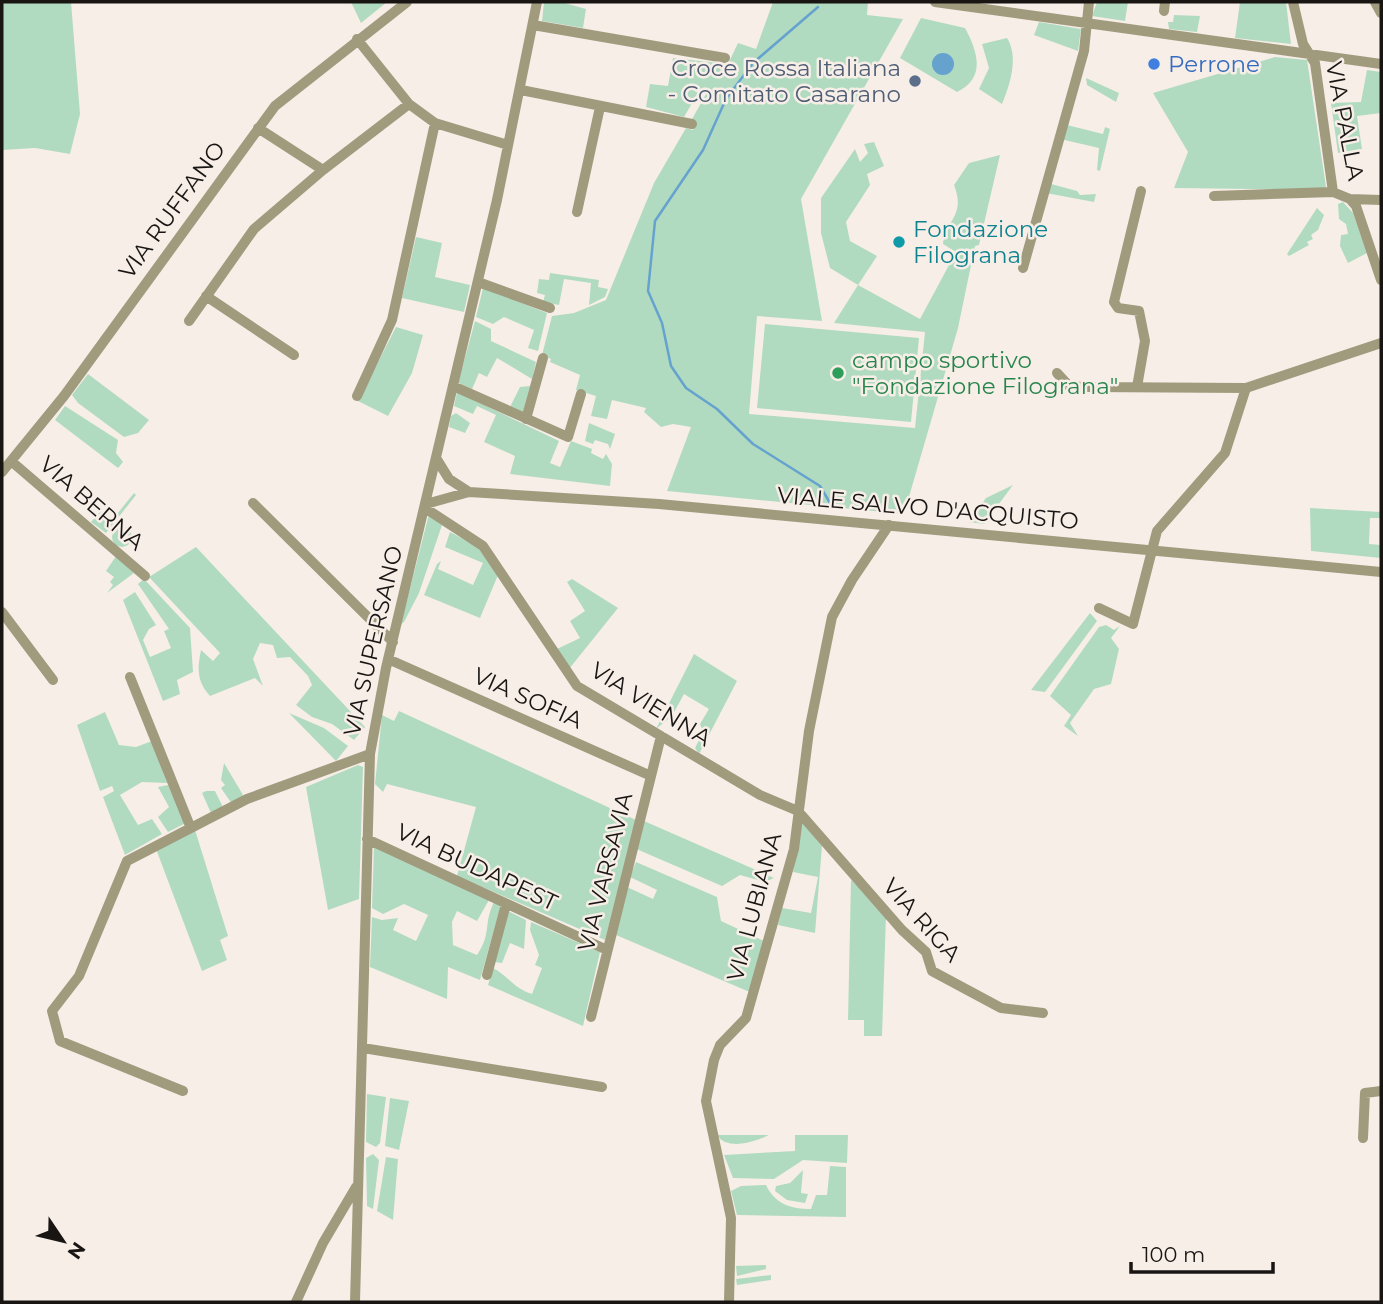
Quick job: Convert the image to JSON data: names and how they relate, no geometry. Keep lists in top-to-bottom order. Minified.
{"streets":{"street":["VIA PALLA","VIA RUFFANO","VIA BERNA","VIALE SALVO D'ACQUISTO","VIA SUPERSANO","VIA SOFIA","VIA VIENNA","VIA BUDAPEST","VIA VARSAVIA","VIA LUBIANA","VIA RIGA"]},"crossings":[["VIA RUFFANO","VIA BERNA"],["VIALE SALVO D'ACQUISTO","VIA SUPERSANO"],["VIALE SALVO D'ACQUISTO","VIA VIENNA"],["VIALE SALVO D'ACQUISTO","VIA LUBIANA"],["VIA SUPERSANO","VIA SOFIA"],["VIA SUPERSANO","VIA VIENNA"],["VIA SUPERSANO","VIA BUDAPEST"],["VIA SOFIA","VIA VARSAVIA"],["VIA VIENNA","VIA VARSAVIA"],["VIA VIENNA","VIA LUBIANA"],["VIA VIENNA","VIA RIGA"],["VIA BUDAPEST","VIA VARSAVIA"],["VIA LUBIANA","VIA RIGA"]],"places":["Perrone","Croce Rossa Italiana - Comitato Casarano","Fondazione Filograna","campo sportivo \"Fondazione Filograna\""],"scale_bar":"100 m","north":"bottom right"}
